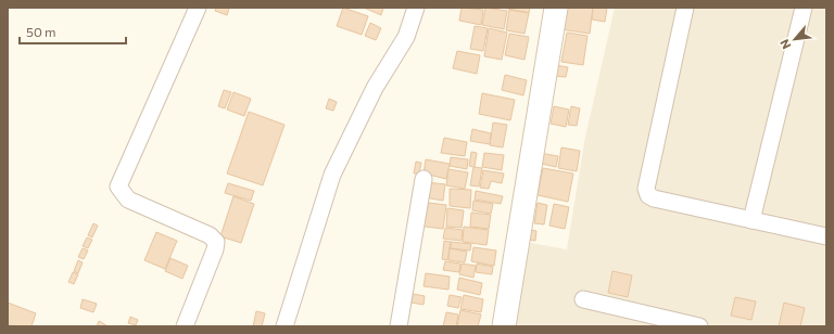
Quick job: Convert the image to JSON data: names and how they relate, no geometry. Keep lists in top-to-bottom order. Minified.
{"scale_bar":"50 m","north":"bottom left"}
